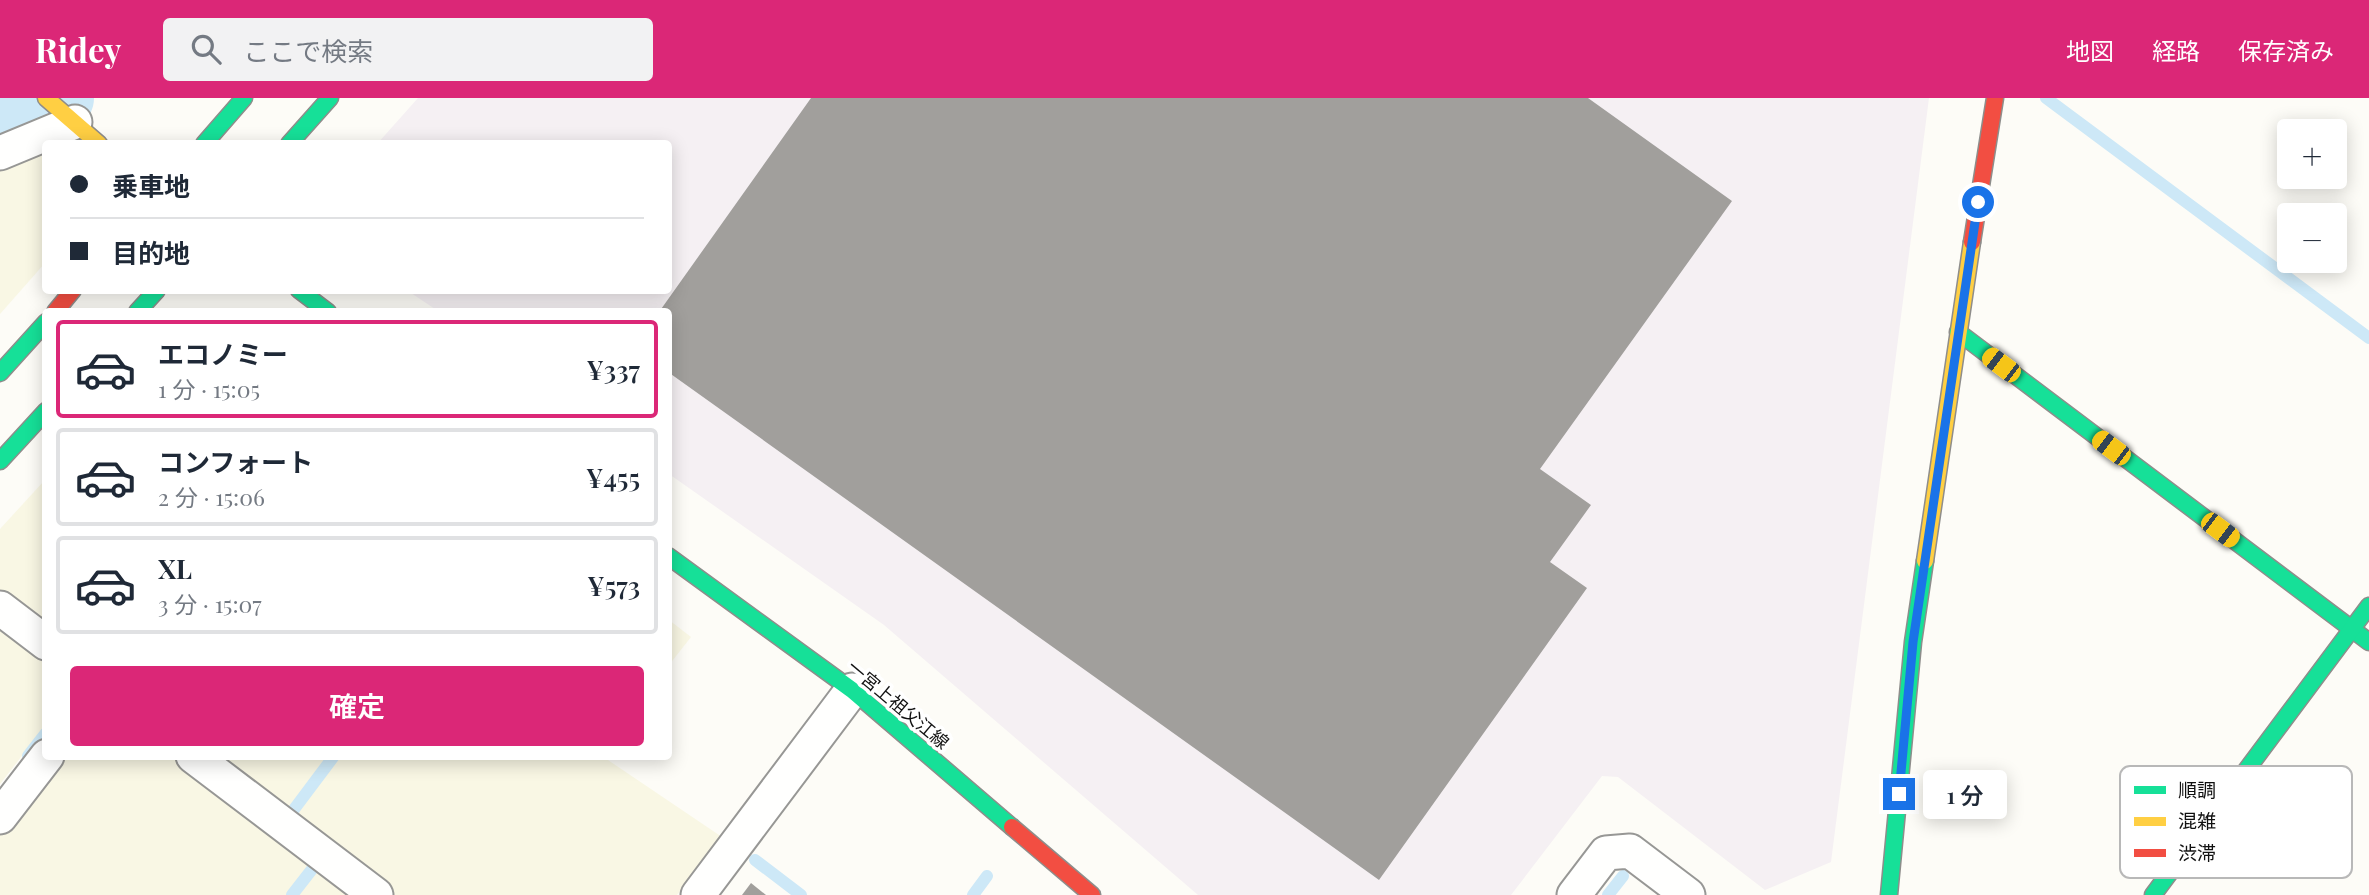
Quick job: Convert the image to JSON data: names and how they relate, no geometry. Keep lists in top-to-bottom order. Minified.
{"streets":{"street":["一宮上祖父江線"]},"legend":["順調","混雑","渋滞"],"page":{"header":"Ridey","search":"ここで検索","nav":["地図","経路","保存済み"],"map_buttons":["+","−"],"banner":["乗車地","目的地"],"list":[{"name":"エコノミー","note":"1 分 · 15:05","value":"¥337"},{"name":"コンフォート","note":"2 分 · 15:06","value":"¥455"},{"name":"XL","note":"3 分 · 15:07","value":"¥573"}],"buttons":"確定","bubble":"1 分"}}
